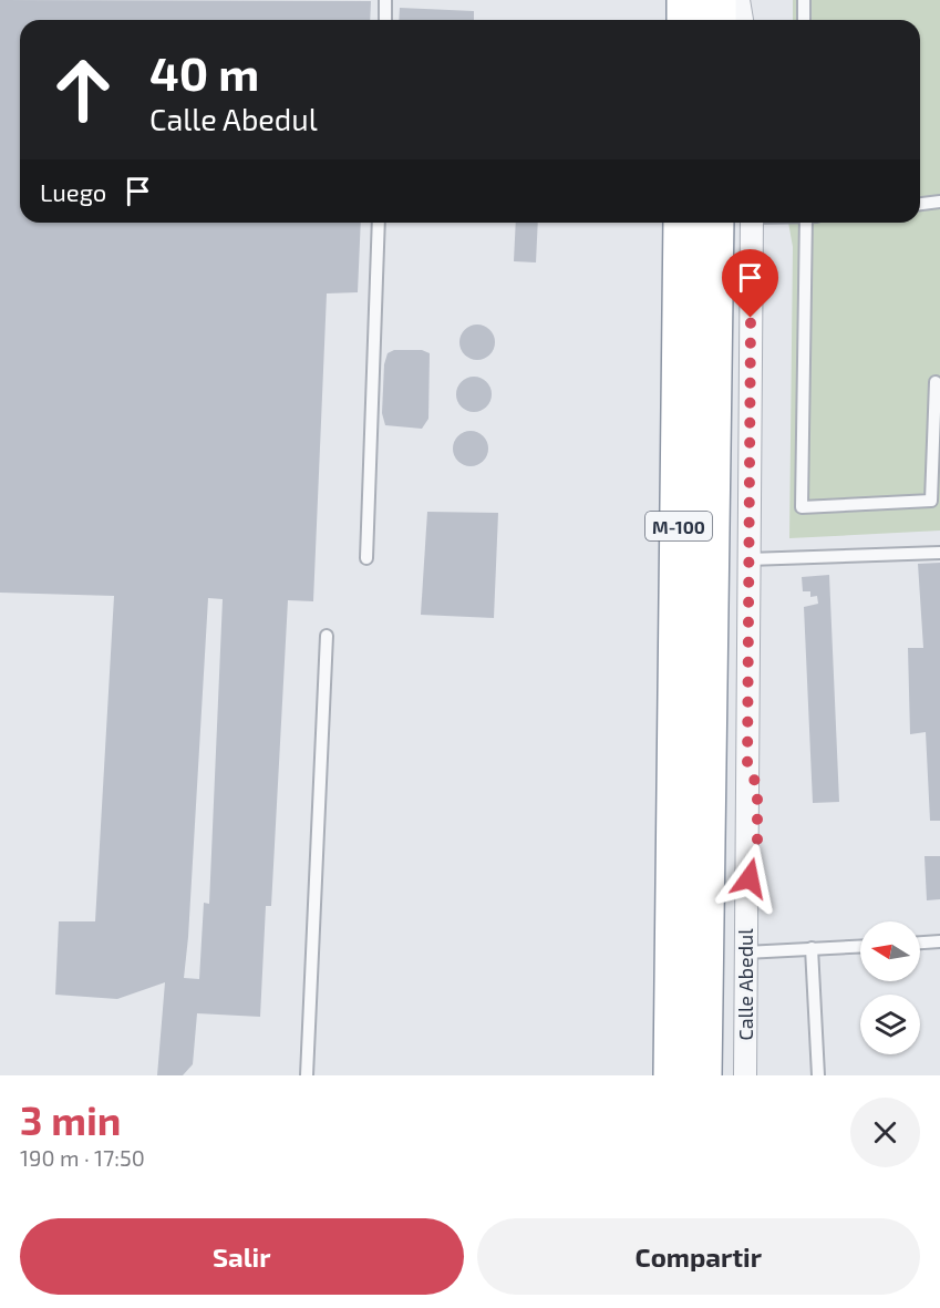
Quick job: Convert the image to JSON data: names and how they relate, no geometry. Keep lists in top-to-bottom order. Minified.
{"streets":{"highway":["M-100"],"street":["Calle Abedul"]},"north":"left","page":{"turn":["40 m","Calle Abedul"],"then":"Luego","heading":["3 min","190 m · 17:50"],"buttons":["Salir","Compartir"]}}
